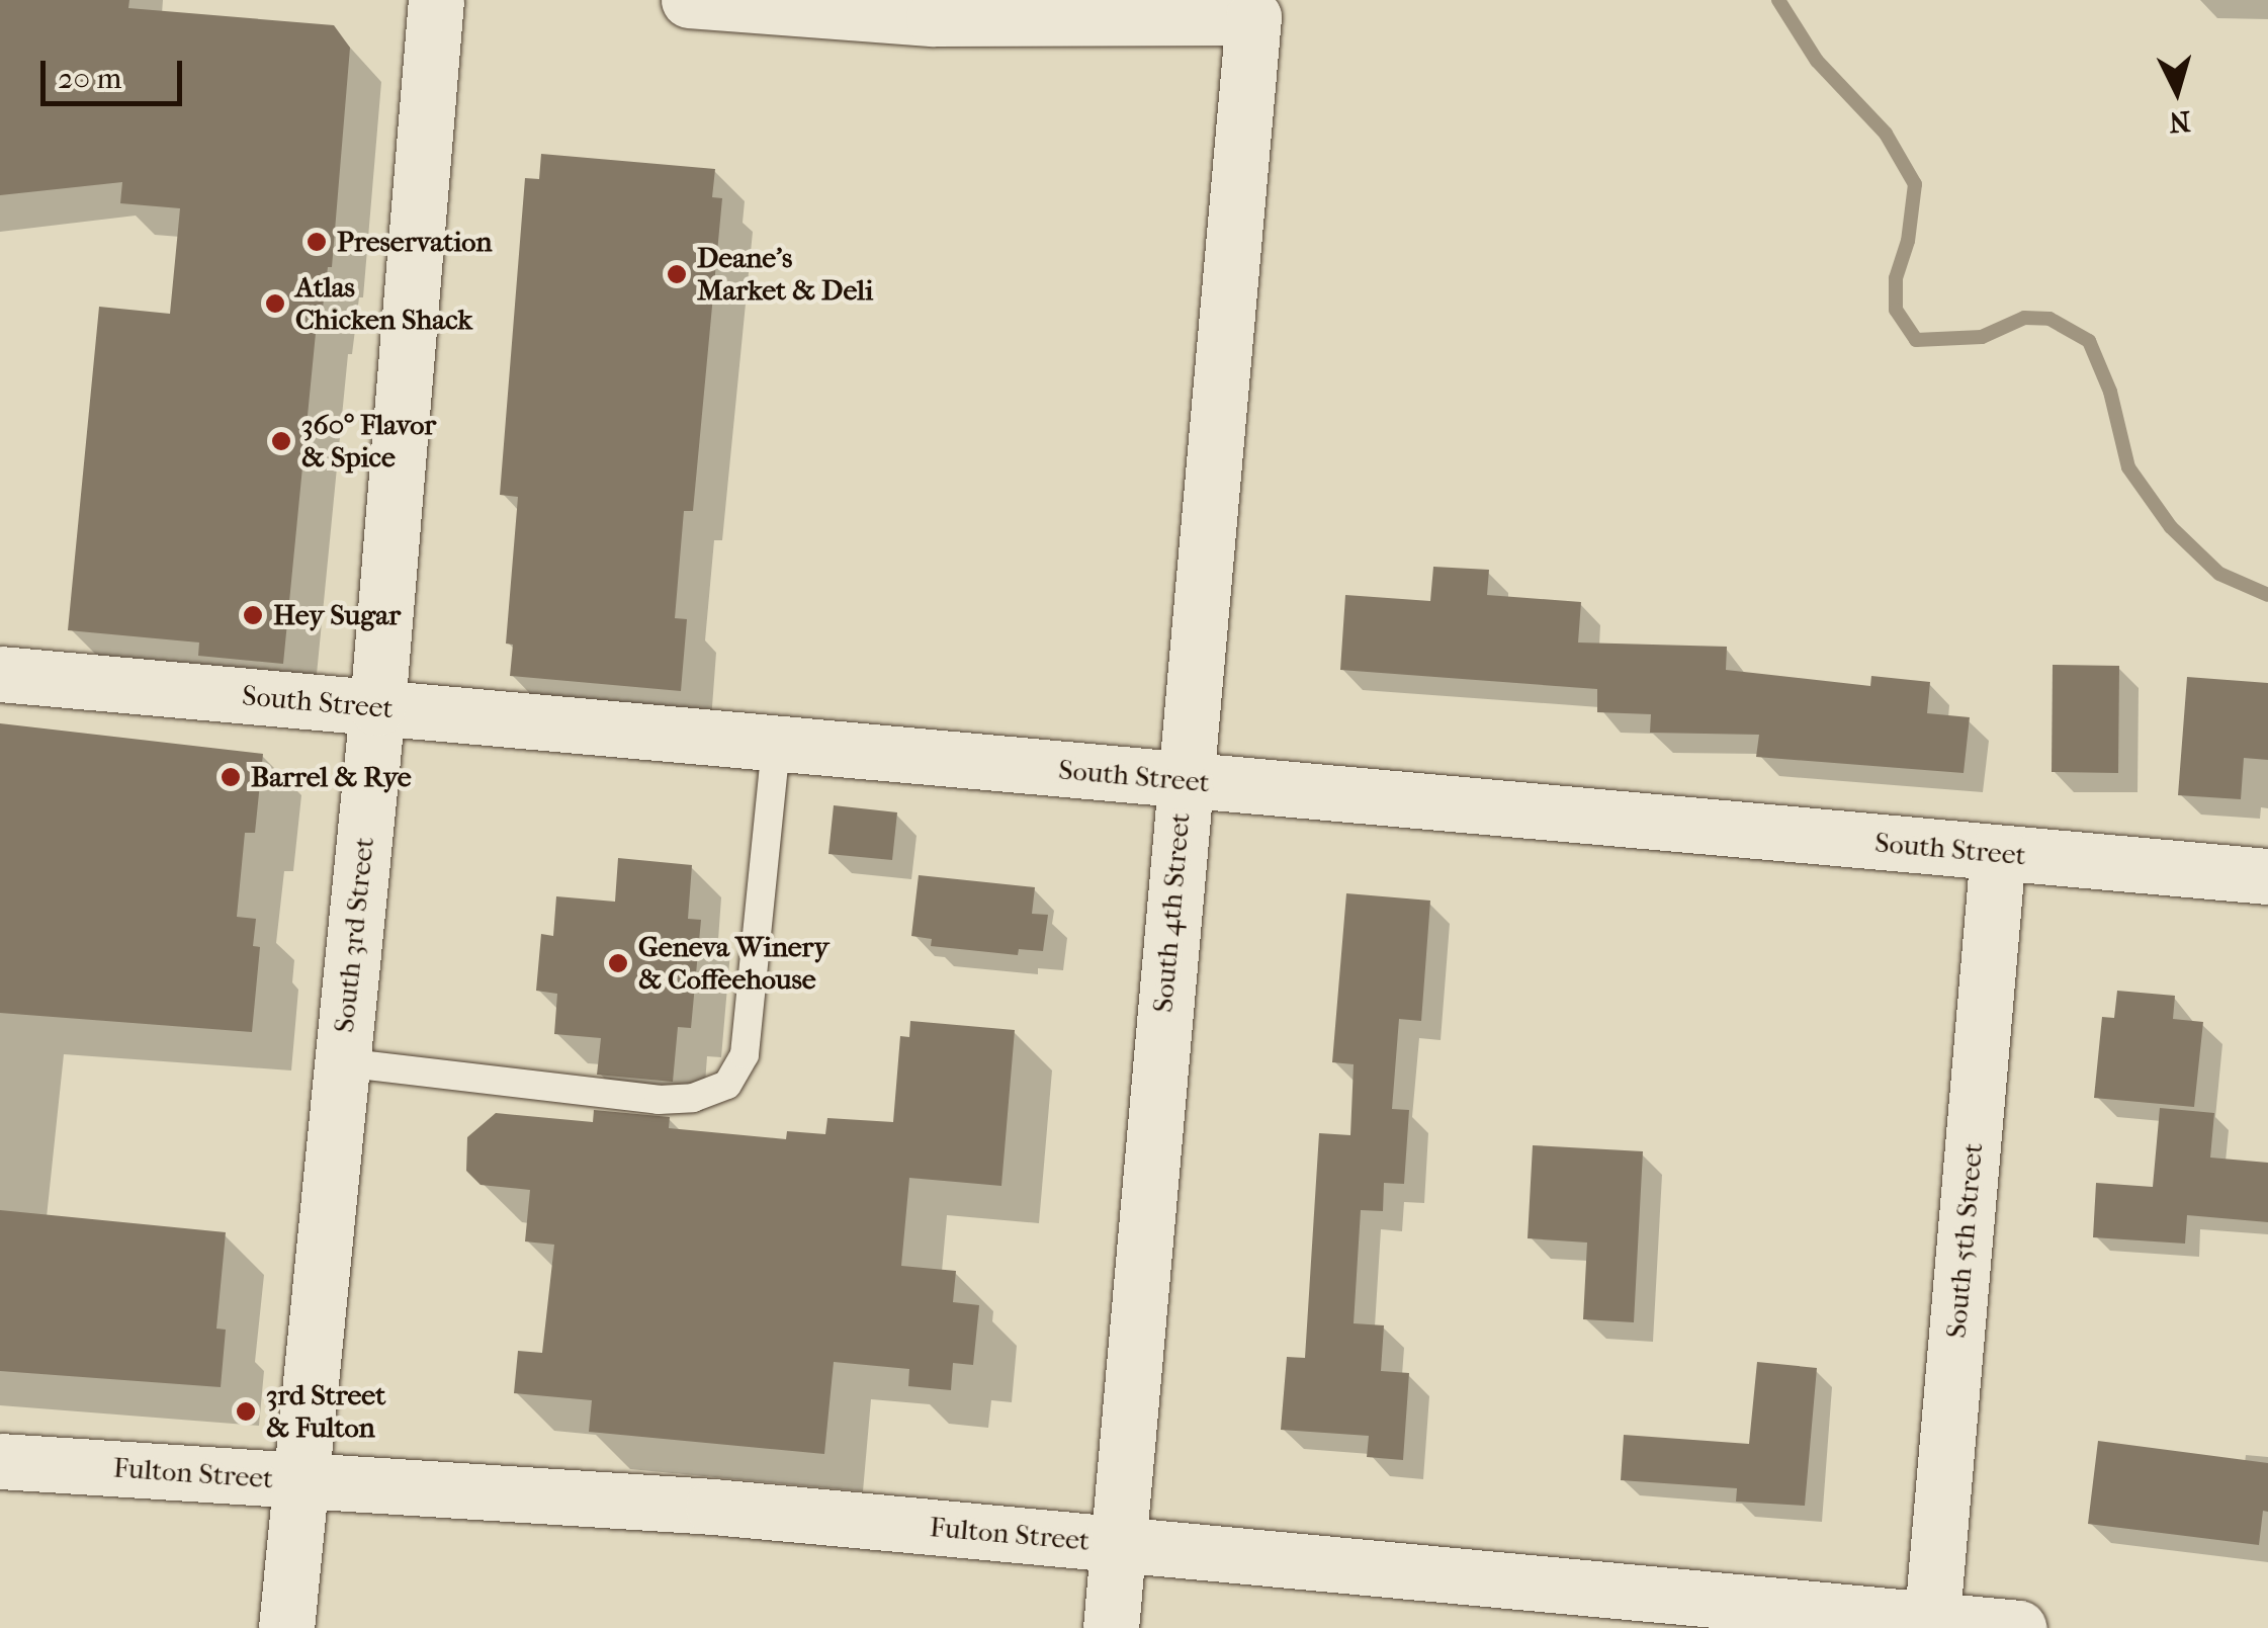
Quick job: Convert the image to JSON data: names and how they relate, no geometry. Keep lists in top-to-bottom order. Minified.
{"streets":{"street":["South Street","South 4th Street","South 3rd Street","South 5th Street","Fulton Street"]},"crossings":[["South Street","South 4th Street"],["South Street","South 3rd Street"],["South Street","South 5th Street"],["South 4th Street","Fulton Street"],["South 3rd Street","Fulton Street"],["South 5th Street","Fulton Street"]],"places":["Preservation","Deane's Market & Deli","Atlas Chicken Shack","360° Flavor & Spice","Hey Sugar","Barrel & Rye","Geneva Winery & Coffeehouse","3rd Street & Fulton"],"scale_bar":"20 m","north":"bottom"}
